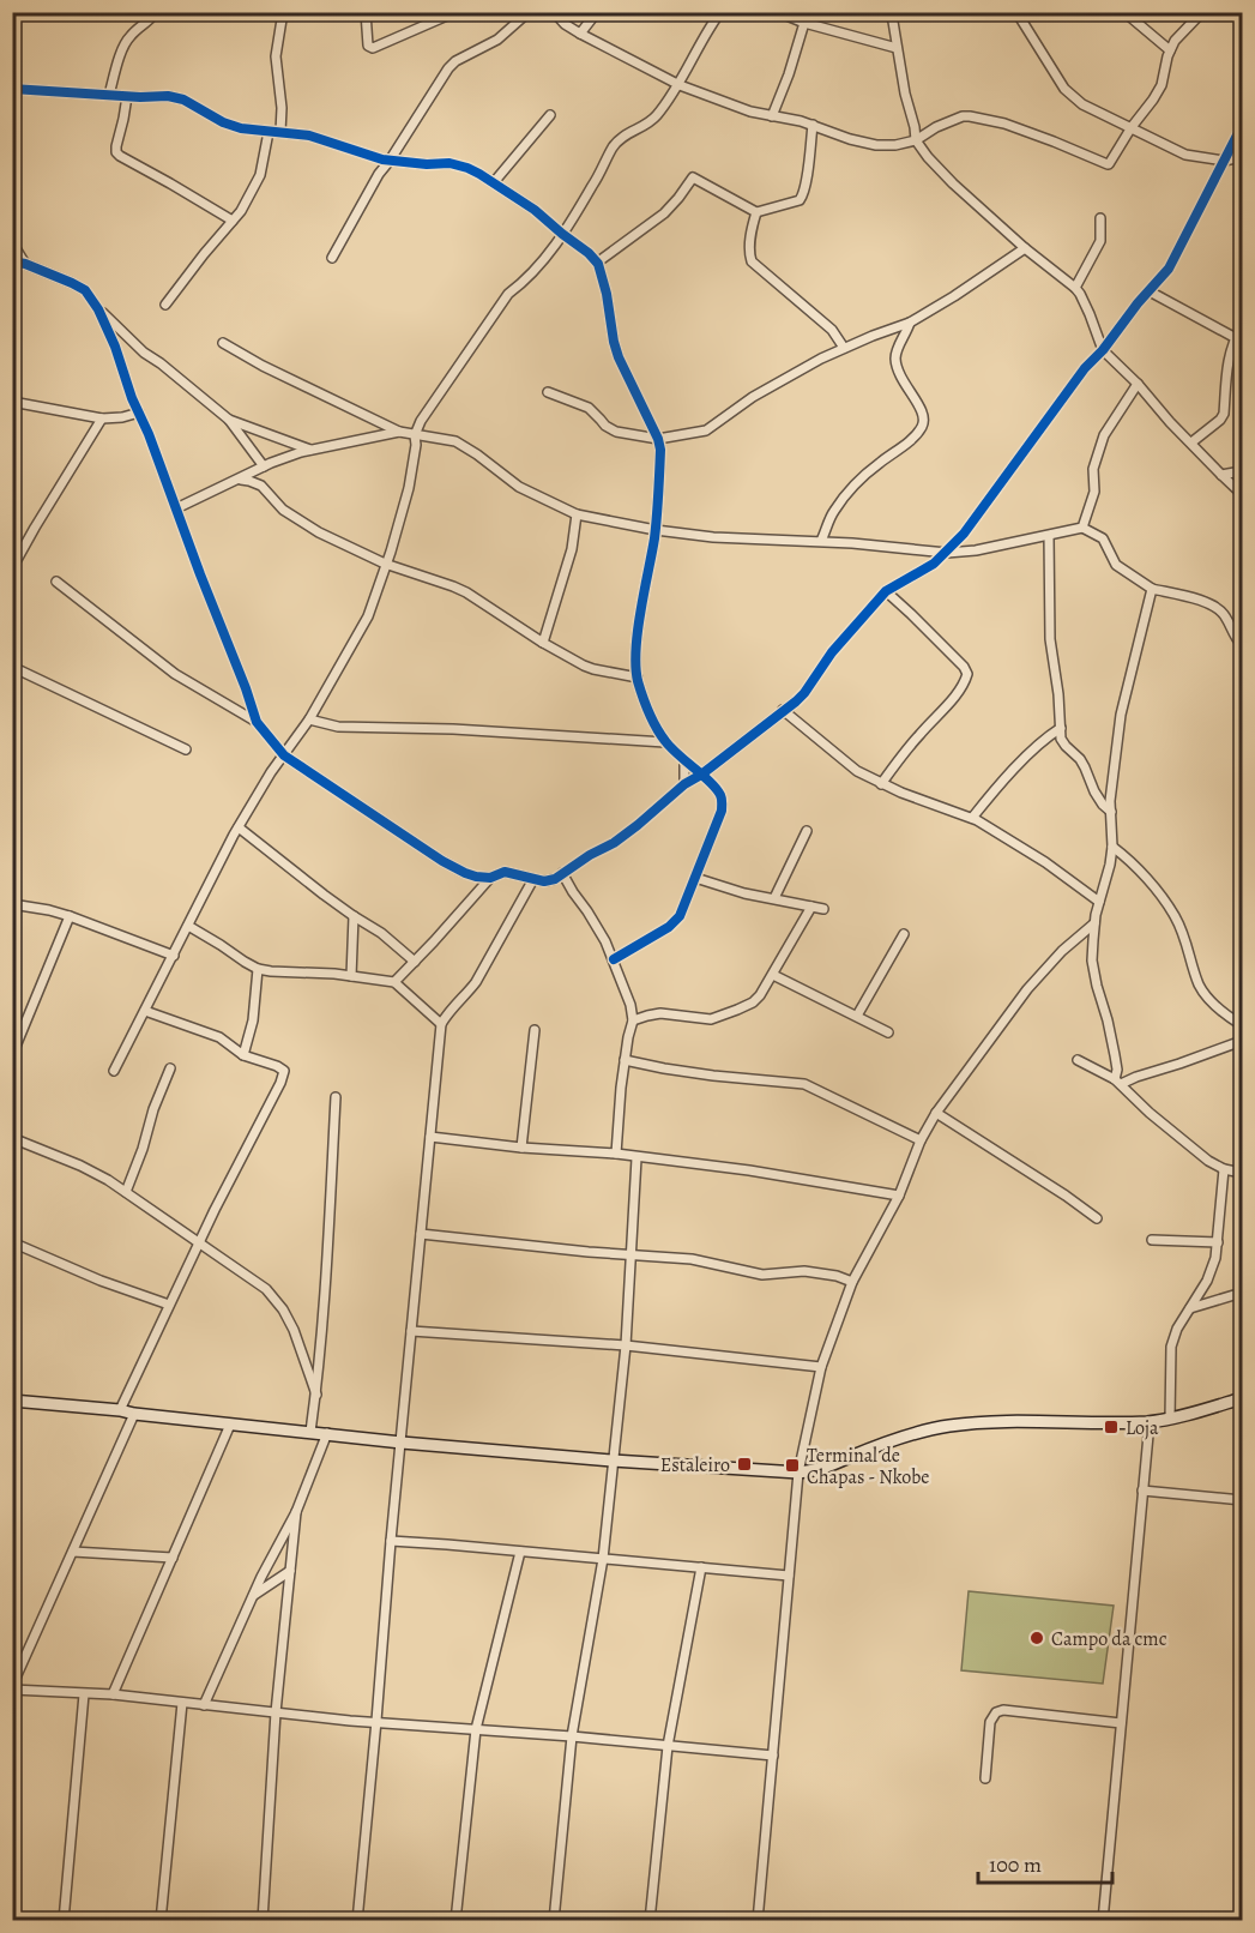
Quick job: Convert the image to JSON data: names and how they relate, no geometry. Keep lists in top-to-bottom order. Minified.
{"places":{"transit":["Loja","Estaleiro","Terminal de Chapas - Nkobe"],"other":["Campo da cmc"]},"scale_bar":"100 m"}
